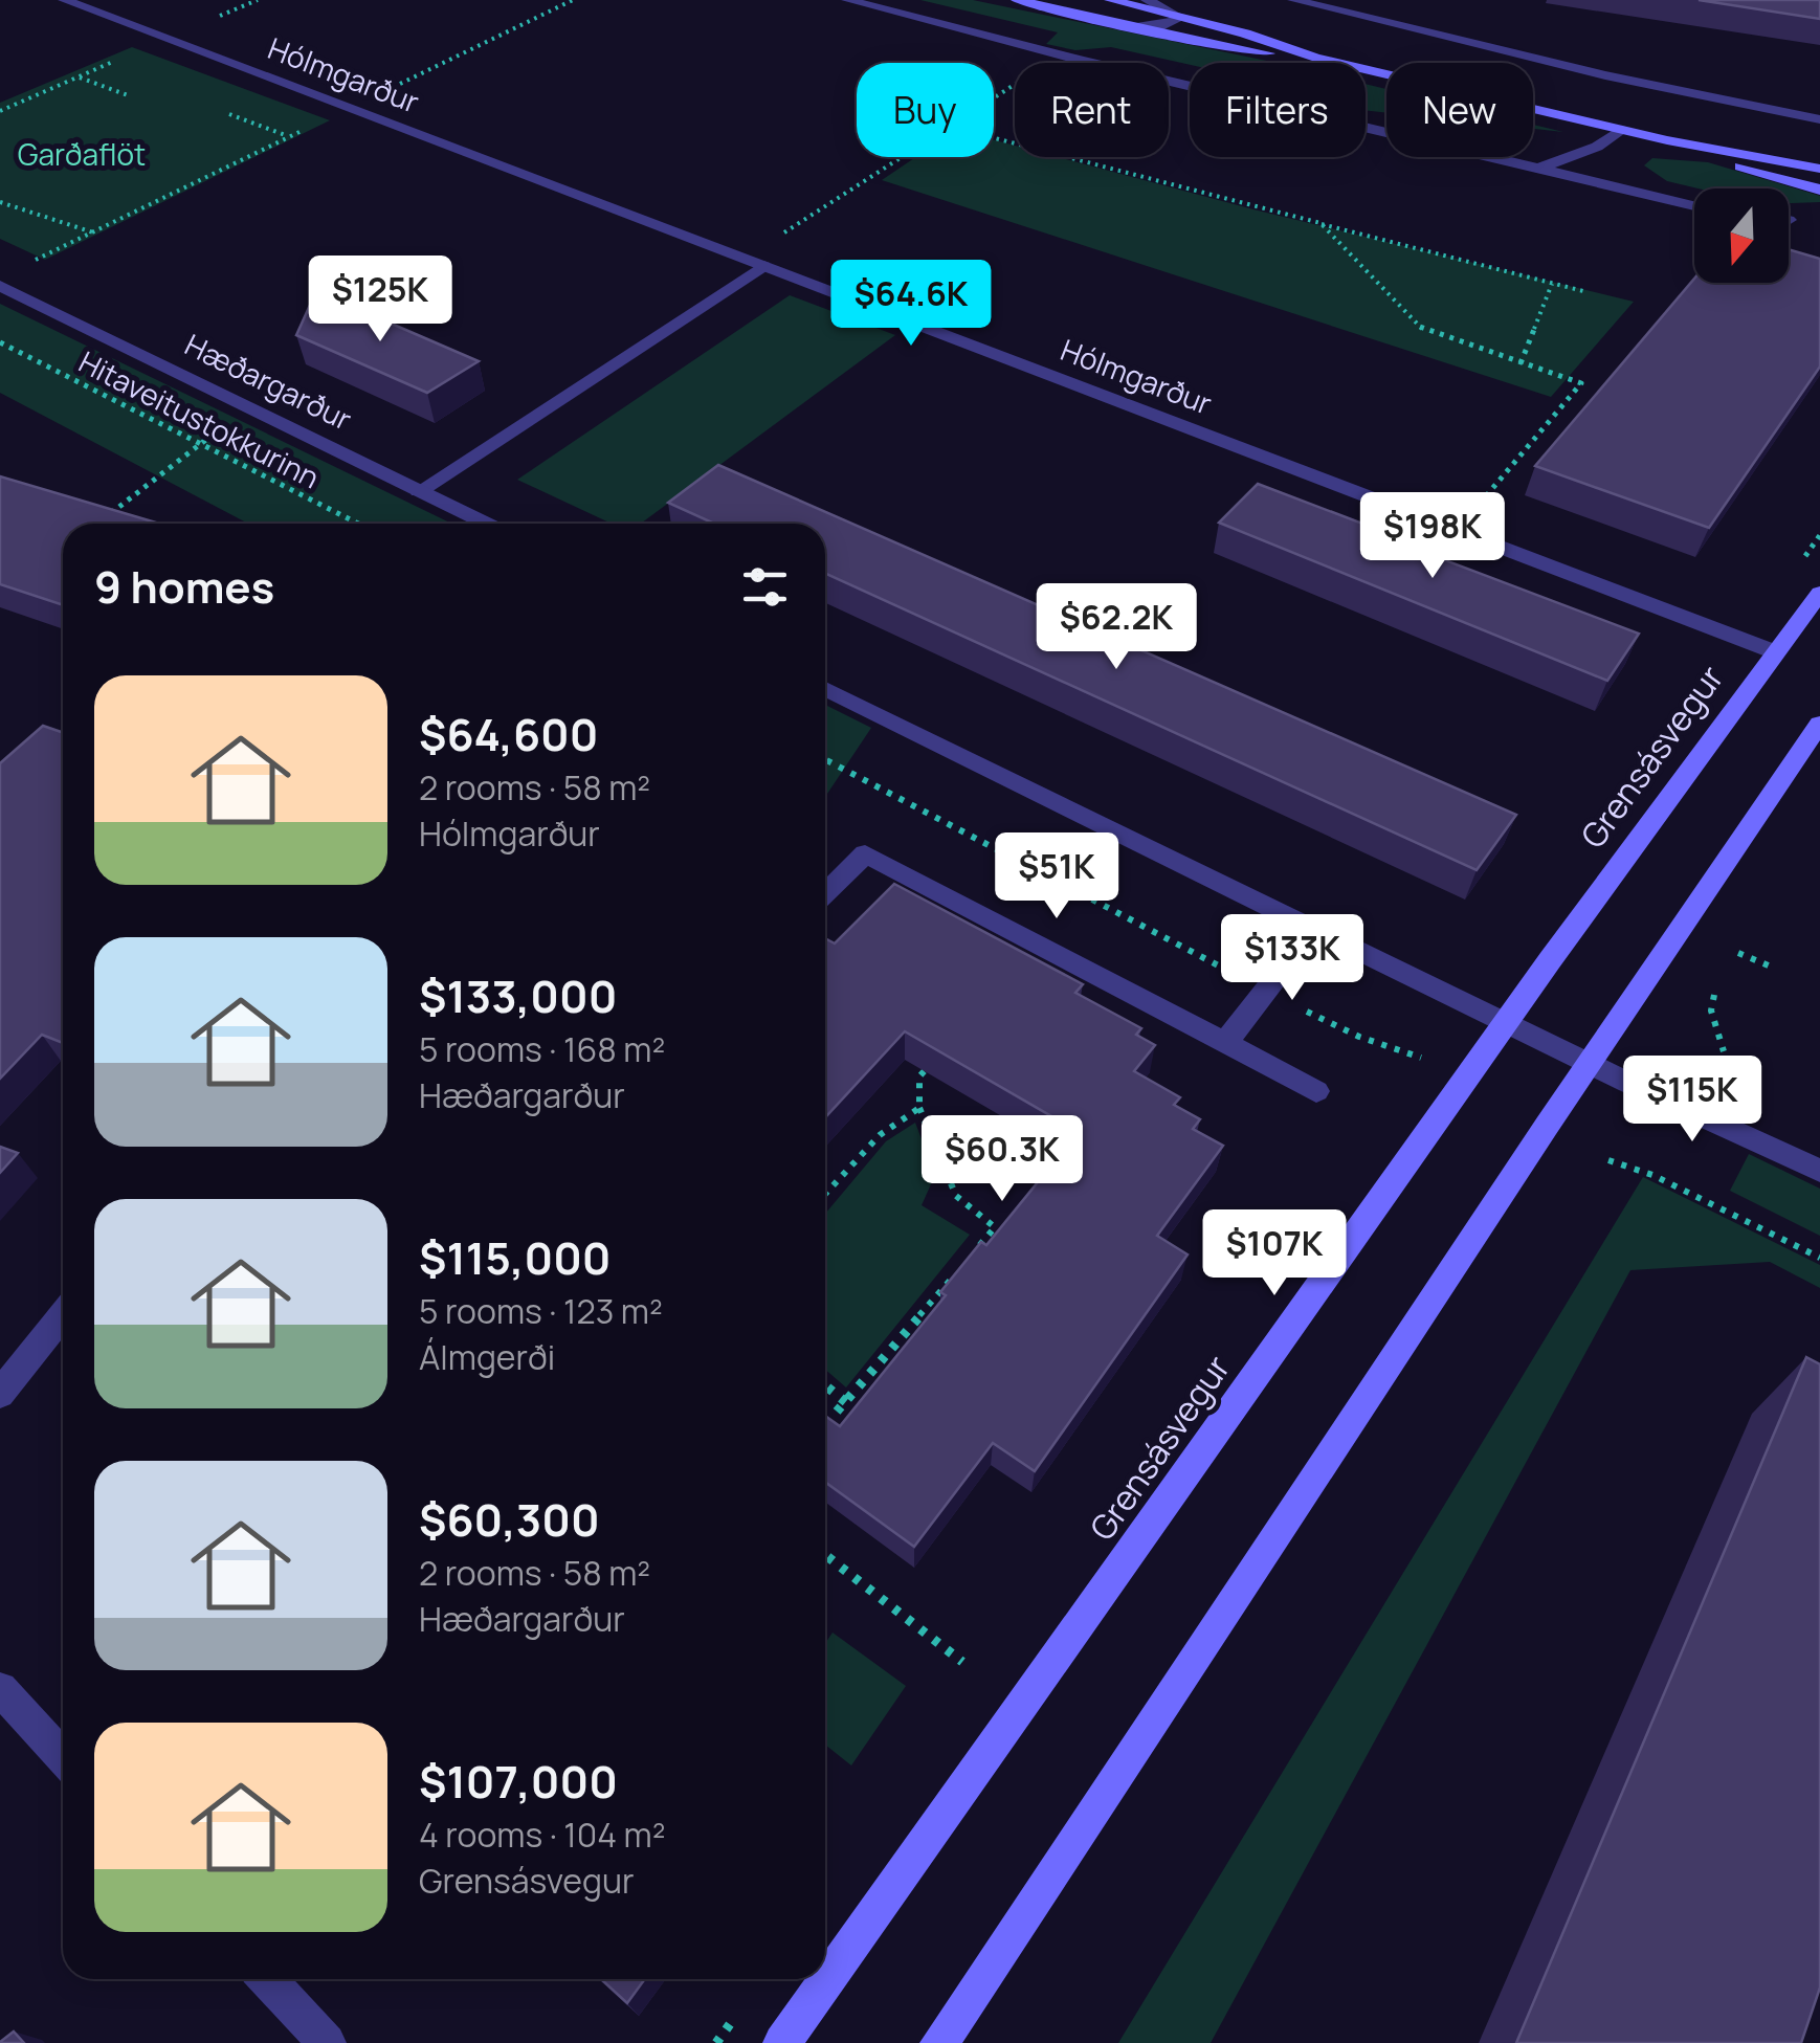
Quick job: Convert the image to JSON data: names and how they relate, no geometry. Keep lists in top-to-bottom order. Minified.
{"streets":{"main road":["Grensásvegur"],"street":["Hólmgarður","Hæðargarður"],"path":["Hitaveitustokkurinn"]},"crossings":[["Hólmgarður","Grensásvegur"]],"parks":["Garðaflöt"],"north":"bottom","page":{"chip":["Buy","Rent","Filters","New"],"price":["$125K","$64.6K","$198K","$62.2K","$51K","$133K","$115K","$60.3K","$107K"],"heading":"9 homes","list":[{"name":"$64,600","note":"2 rooms · 58 m² · Hólmgarður"},{"name":"$133,000","note":"5 rooms · 168 m² · Hæðargarður"},{"name":"$115,000","note":"5 rooms · 123 m² · Álmgerði"},{"name":"$60,300","note":"2 rooms · 58 m² · Hæðargarður"},{"name":"$107,000","note":"4 rooms · 104 m² · Grensásvegur"}]}}
